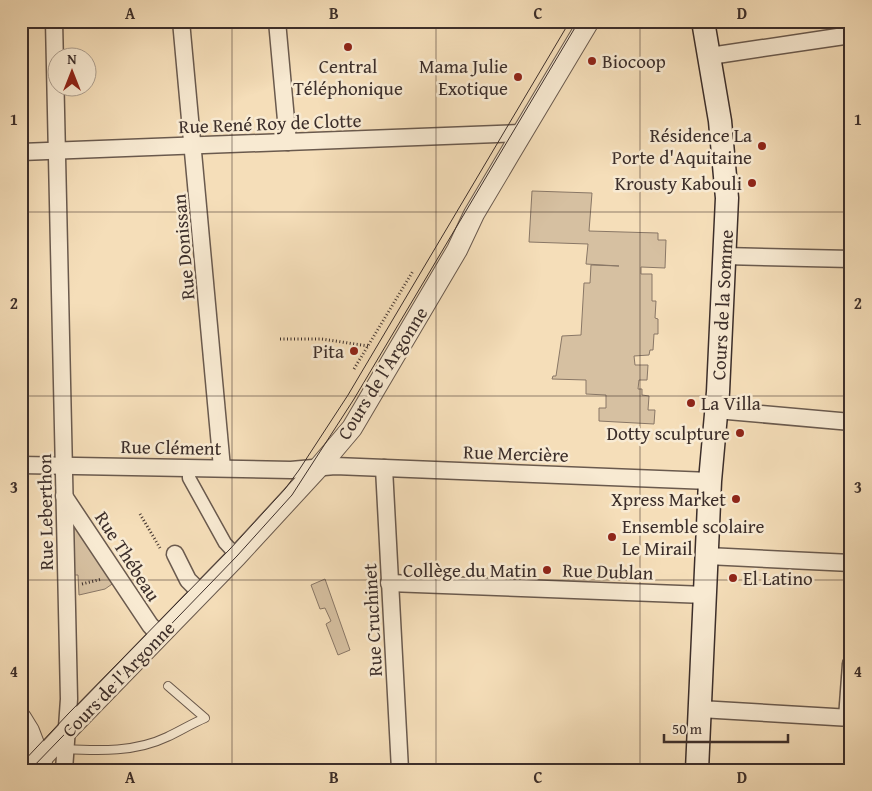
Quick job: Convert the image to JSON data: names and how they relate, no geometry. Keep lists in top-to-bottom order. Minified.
{"streets":{"main road":["Cours de la Somme"],"street":["Rue René Roy de Clotte","Rue Donissan","Cours de l'Argonne","Rue Clément","Rue Mercière","Rue Leberthon","Rue Thébeau","Rue Dublan","Rue Cruchinet"]},"crossings":[["Rue René Roy de Clotte","Rue Donissan"],["Rue René Roy de Clotte","Cours de l'Argonne"],["Rue René Roy de Clotte","Rue Leberthon"],["Rue Donissan","Rue Clément"],["Cours de la Somme","Rue Mercière"],["Cours de la Somme","Rue Dublan"],["Cours de l'Argonne","Rue Clément"],["Cours de l'Argonne","Rue Mercière"],["Cours de l'Argonne","Rue Leberthon"],["Cours de l'Argonne","Rue Thébeau"],["Rue Clément","Rue Mercière"],["Rue Clément","Rue Leberthon"],["Rue Mercière","Rue Cruchinet"],["Rue Leberthon","Rue Thébeau"],["Rue Dublan","Rue Cruchinet"]],"places":["Central Téléphonique","Biocoop","Mama Julie Exotique","Résidence La Porte d'Aquitaine","Krousty Kabouli","Pita","La Villa","Dotty sculpture","Xpress Market","Ensemble scolaire Le Mirail","Collège du Matin","El Latino"],"scale_bar":"50 m","north":"top","grid":{"columns":["A","B","C","D"],"rows":["1","2","3","4"]}}
